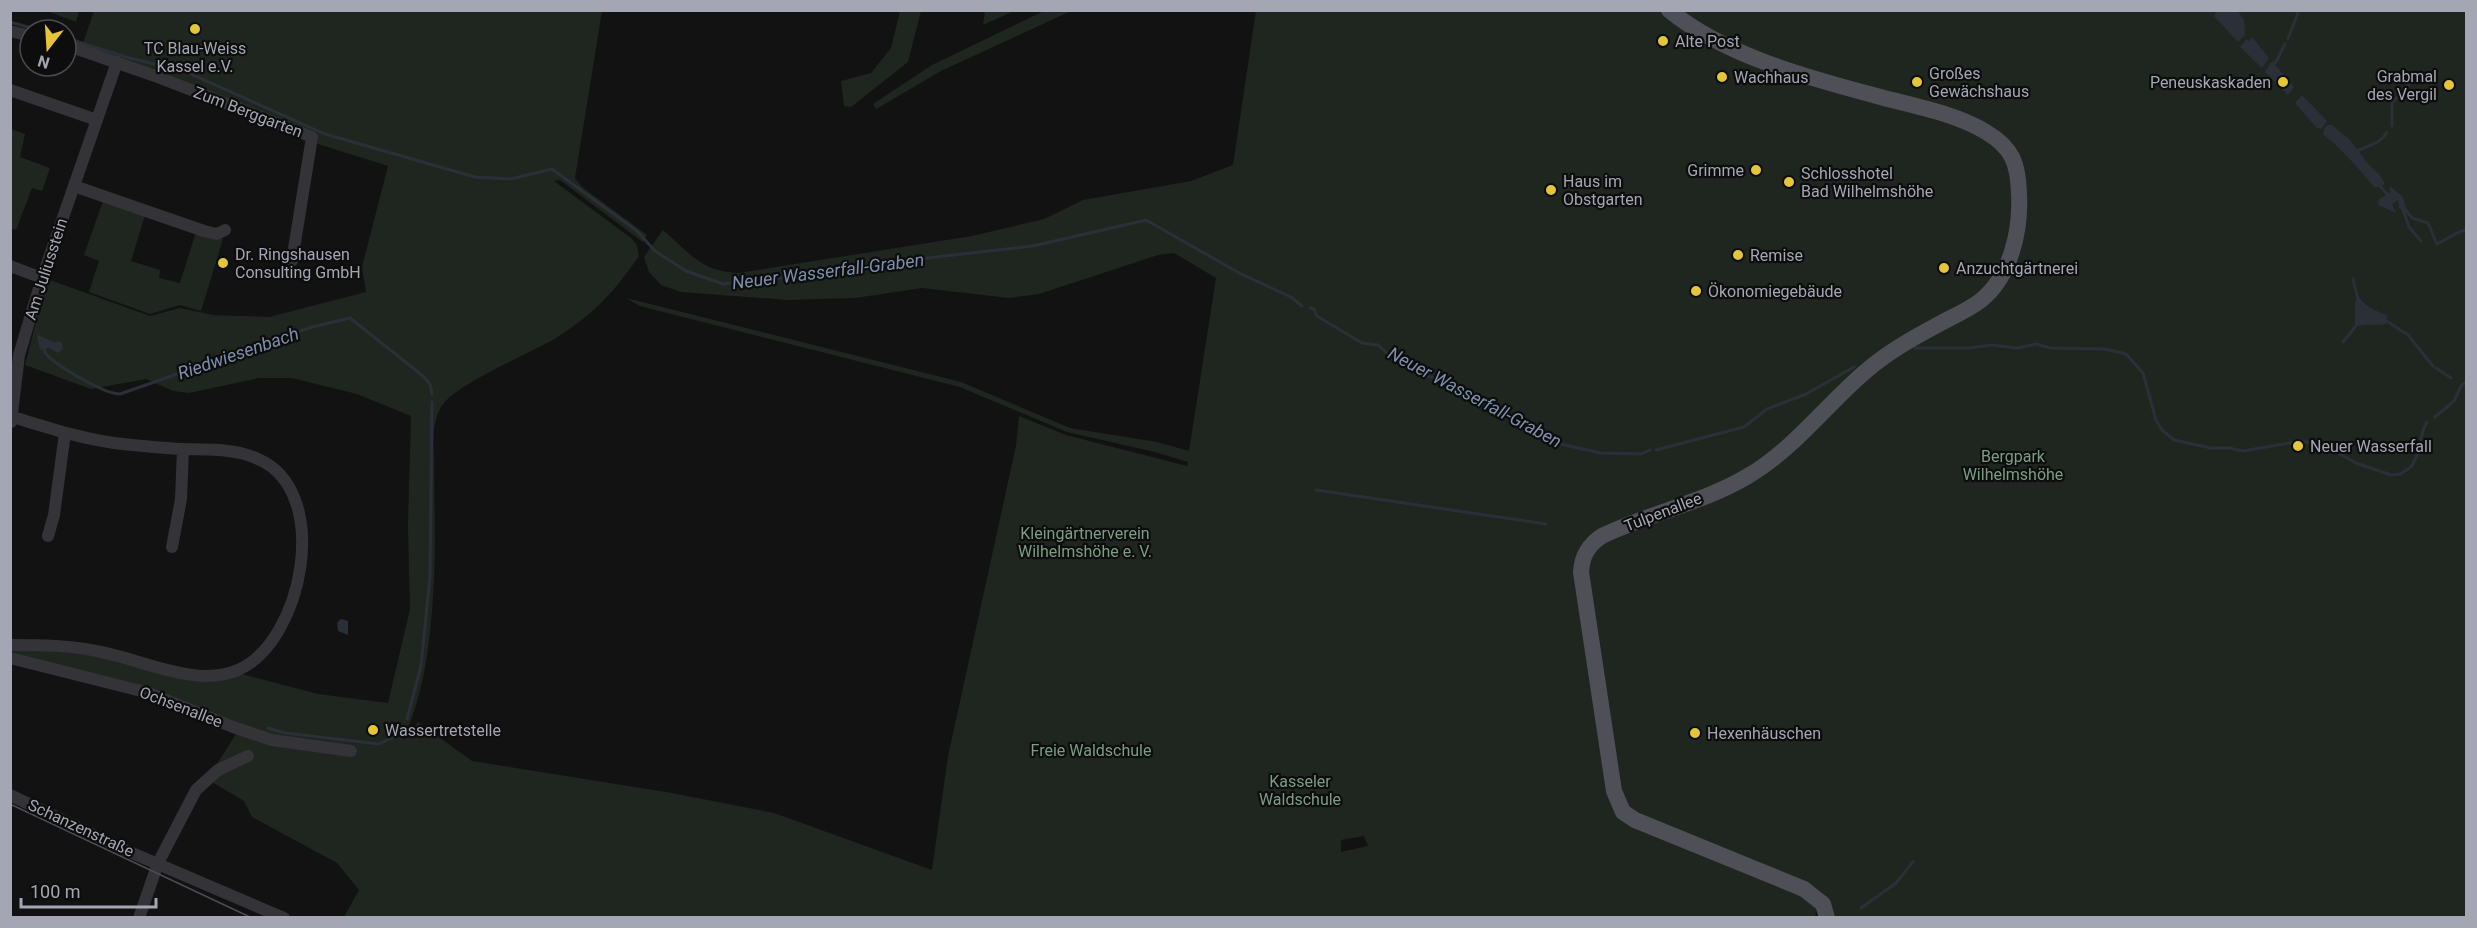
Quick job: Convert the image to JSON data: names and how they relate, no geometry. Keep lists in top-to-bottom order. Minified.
{"streets":{"main road":["Tulpenallee"],"street":["Zum Berggarten","Am Juliusstein","Ochsenallee","Schanzenstraße"]},"crossings":[["Zum Berggarten","Am Juliusstein"]],"water":["Neuer Wasserfall-Graben","Riedwiesenbach"],"parks":["Bergpark Wilhelmshöhe","Kleingärtnerverein Wilhelmshöhe e. V.","Freie Waldschule","Kasseler Waldschule"],"places":["TC Blau-Weiss Kassel e.V.","Alte Post","Wachhaus","Großes Gewächshaus","Peneuskaskaden","Grabmal des Vergil","Grimme","Schlosshotel Bad Wilhelmshöhe","Haus im Obstgarten","Remise","Dr. Ringshausen Consulting GmbH","Anzuchtgärtnerei","Ökonomiegebäude","Neuer Wasserfall","Wassertretstelle","Hexenhäuschen"],"scale_bar":"100 m","north":"bottom"}
